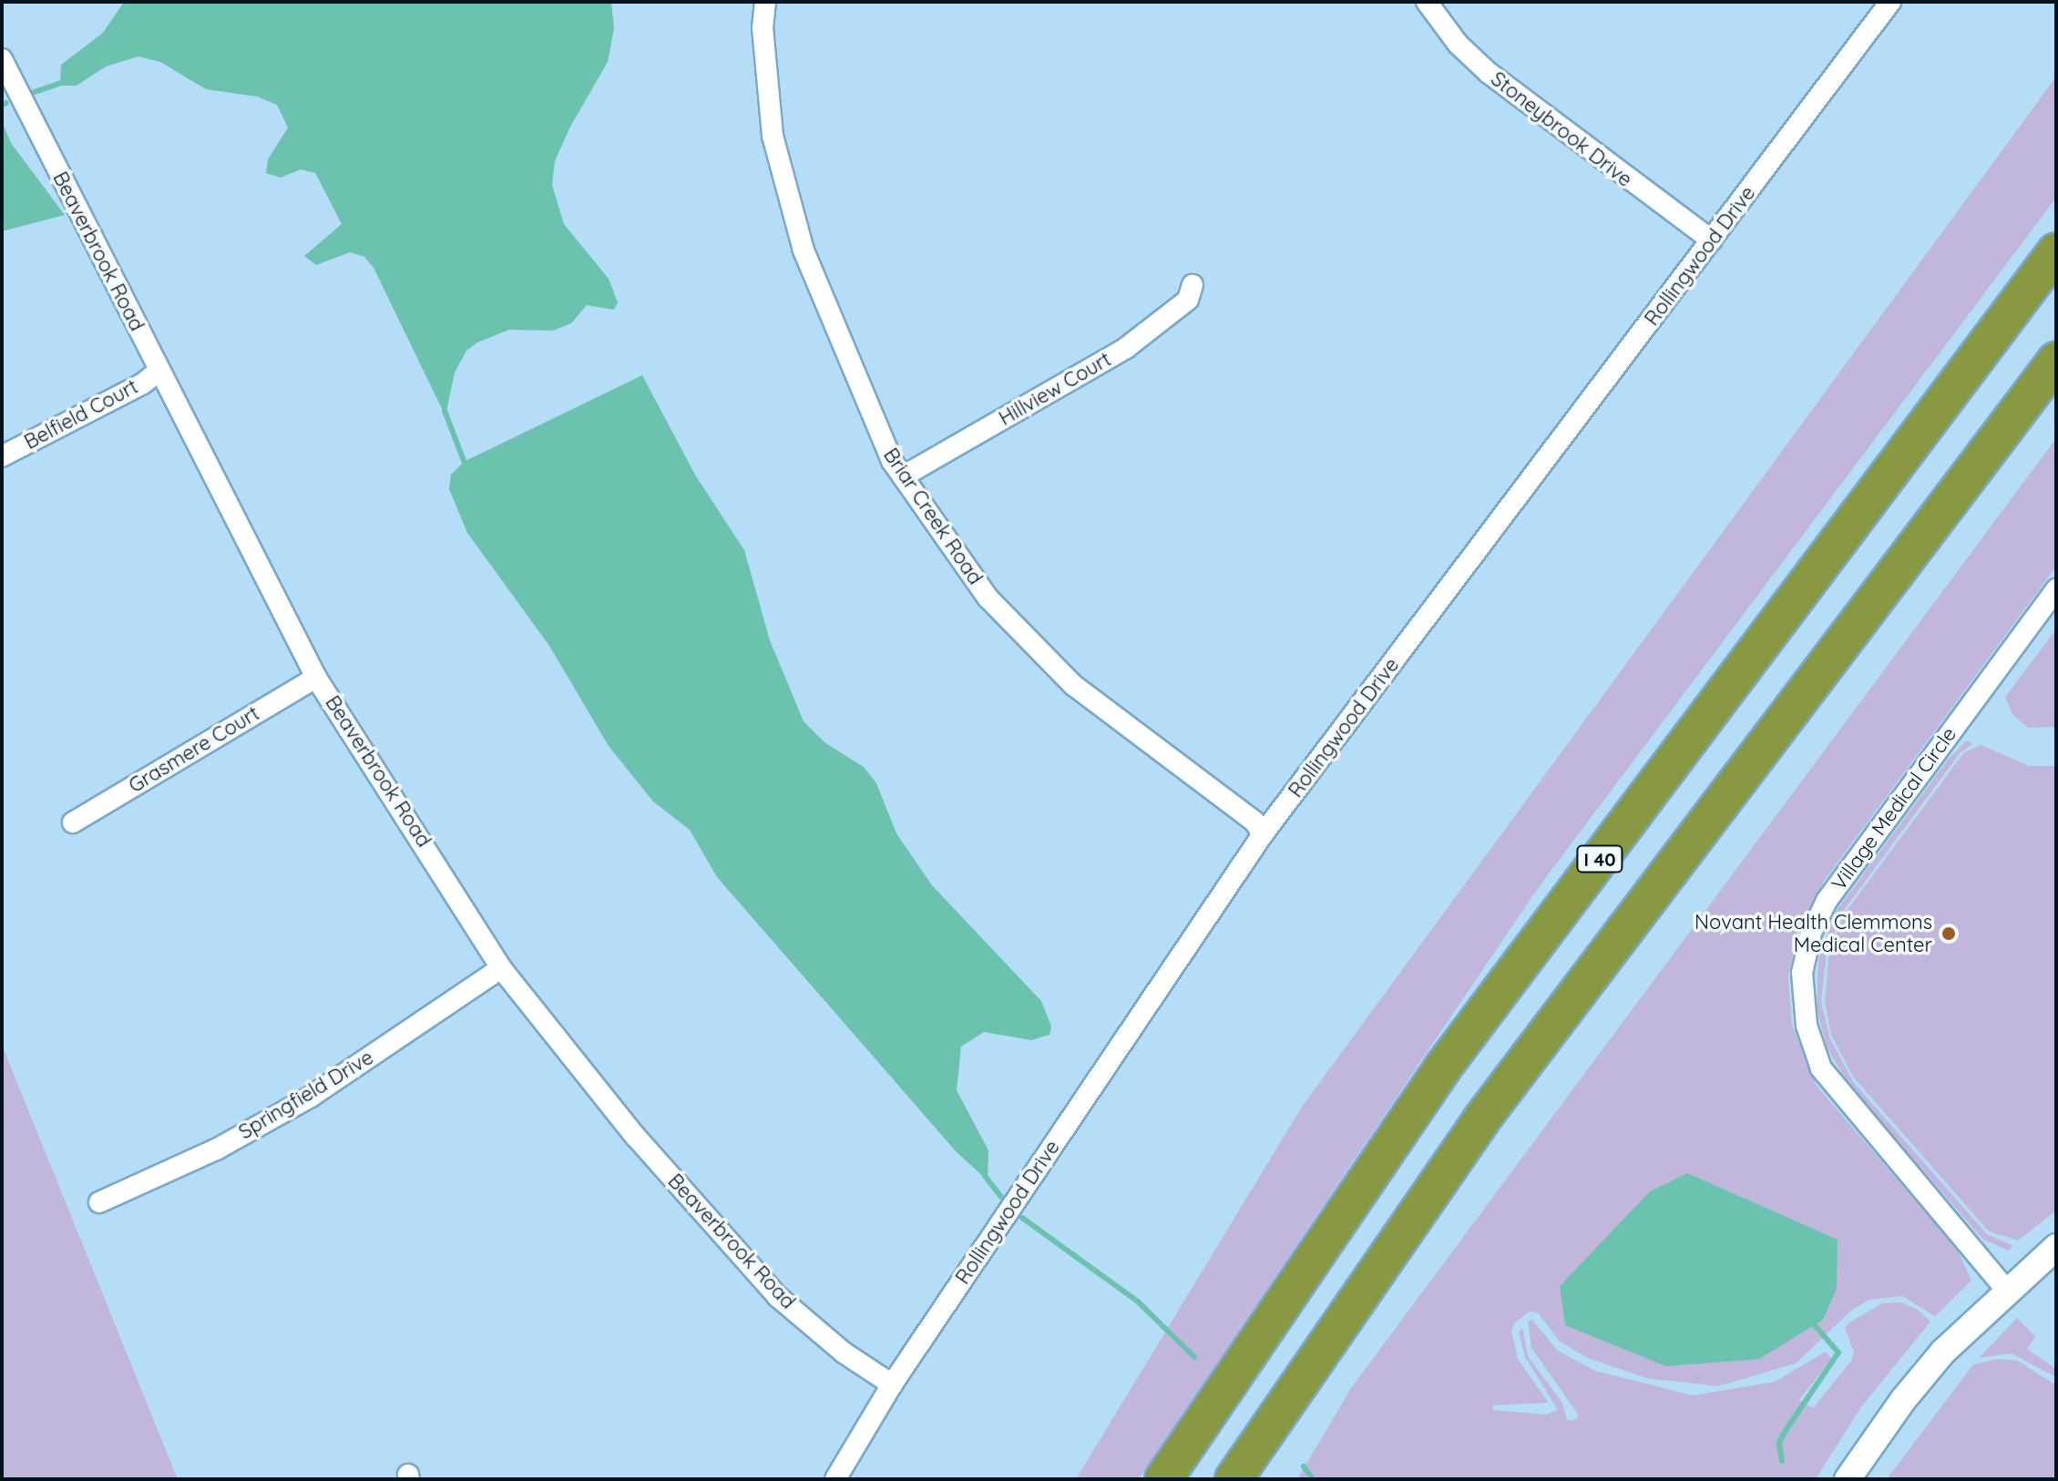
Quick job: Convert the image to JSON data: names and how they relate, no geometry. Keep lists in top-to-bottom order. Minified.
{"streets":{"highway":["I 40"],"street":["Stoneybrook Drive","Beaverbrook Road","Rollingwood Drive","Hillview Court","Belfield Court","Briar Creek Road","Grasmere Court","Village Medical Circle","Springfield Drive"]},"crossings":[["Stoneybrook Drive","Rollingwood Drive"],["Beaverbrook Road","Rollingwood Drive"],["Beaverbrook Road","Belfield Court"],["Beaverbrook Road","Grasmere Court"],["Beaverbrook Road","Springfield Drive"],["Rollingwood Drive","Briar Creek Road"],["Hillview Court","Briar Creek Road"]],"places":["Novant Health Clemmons Medical Center"]}
